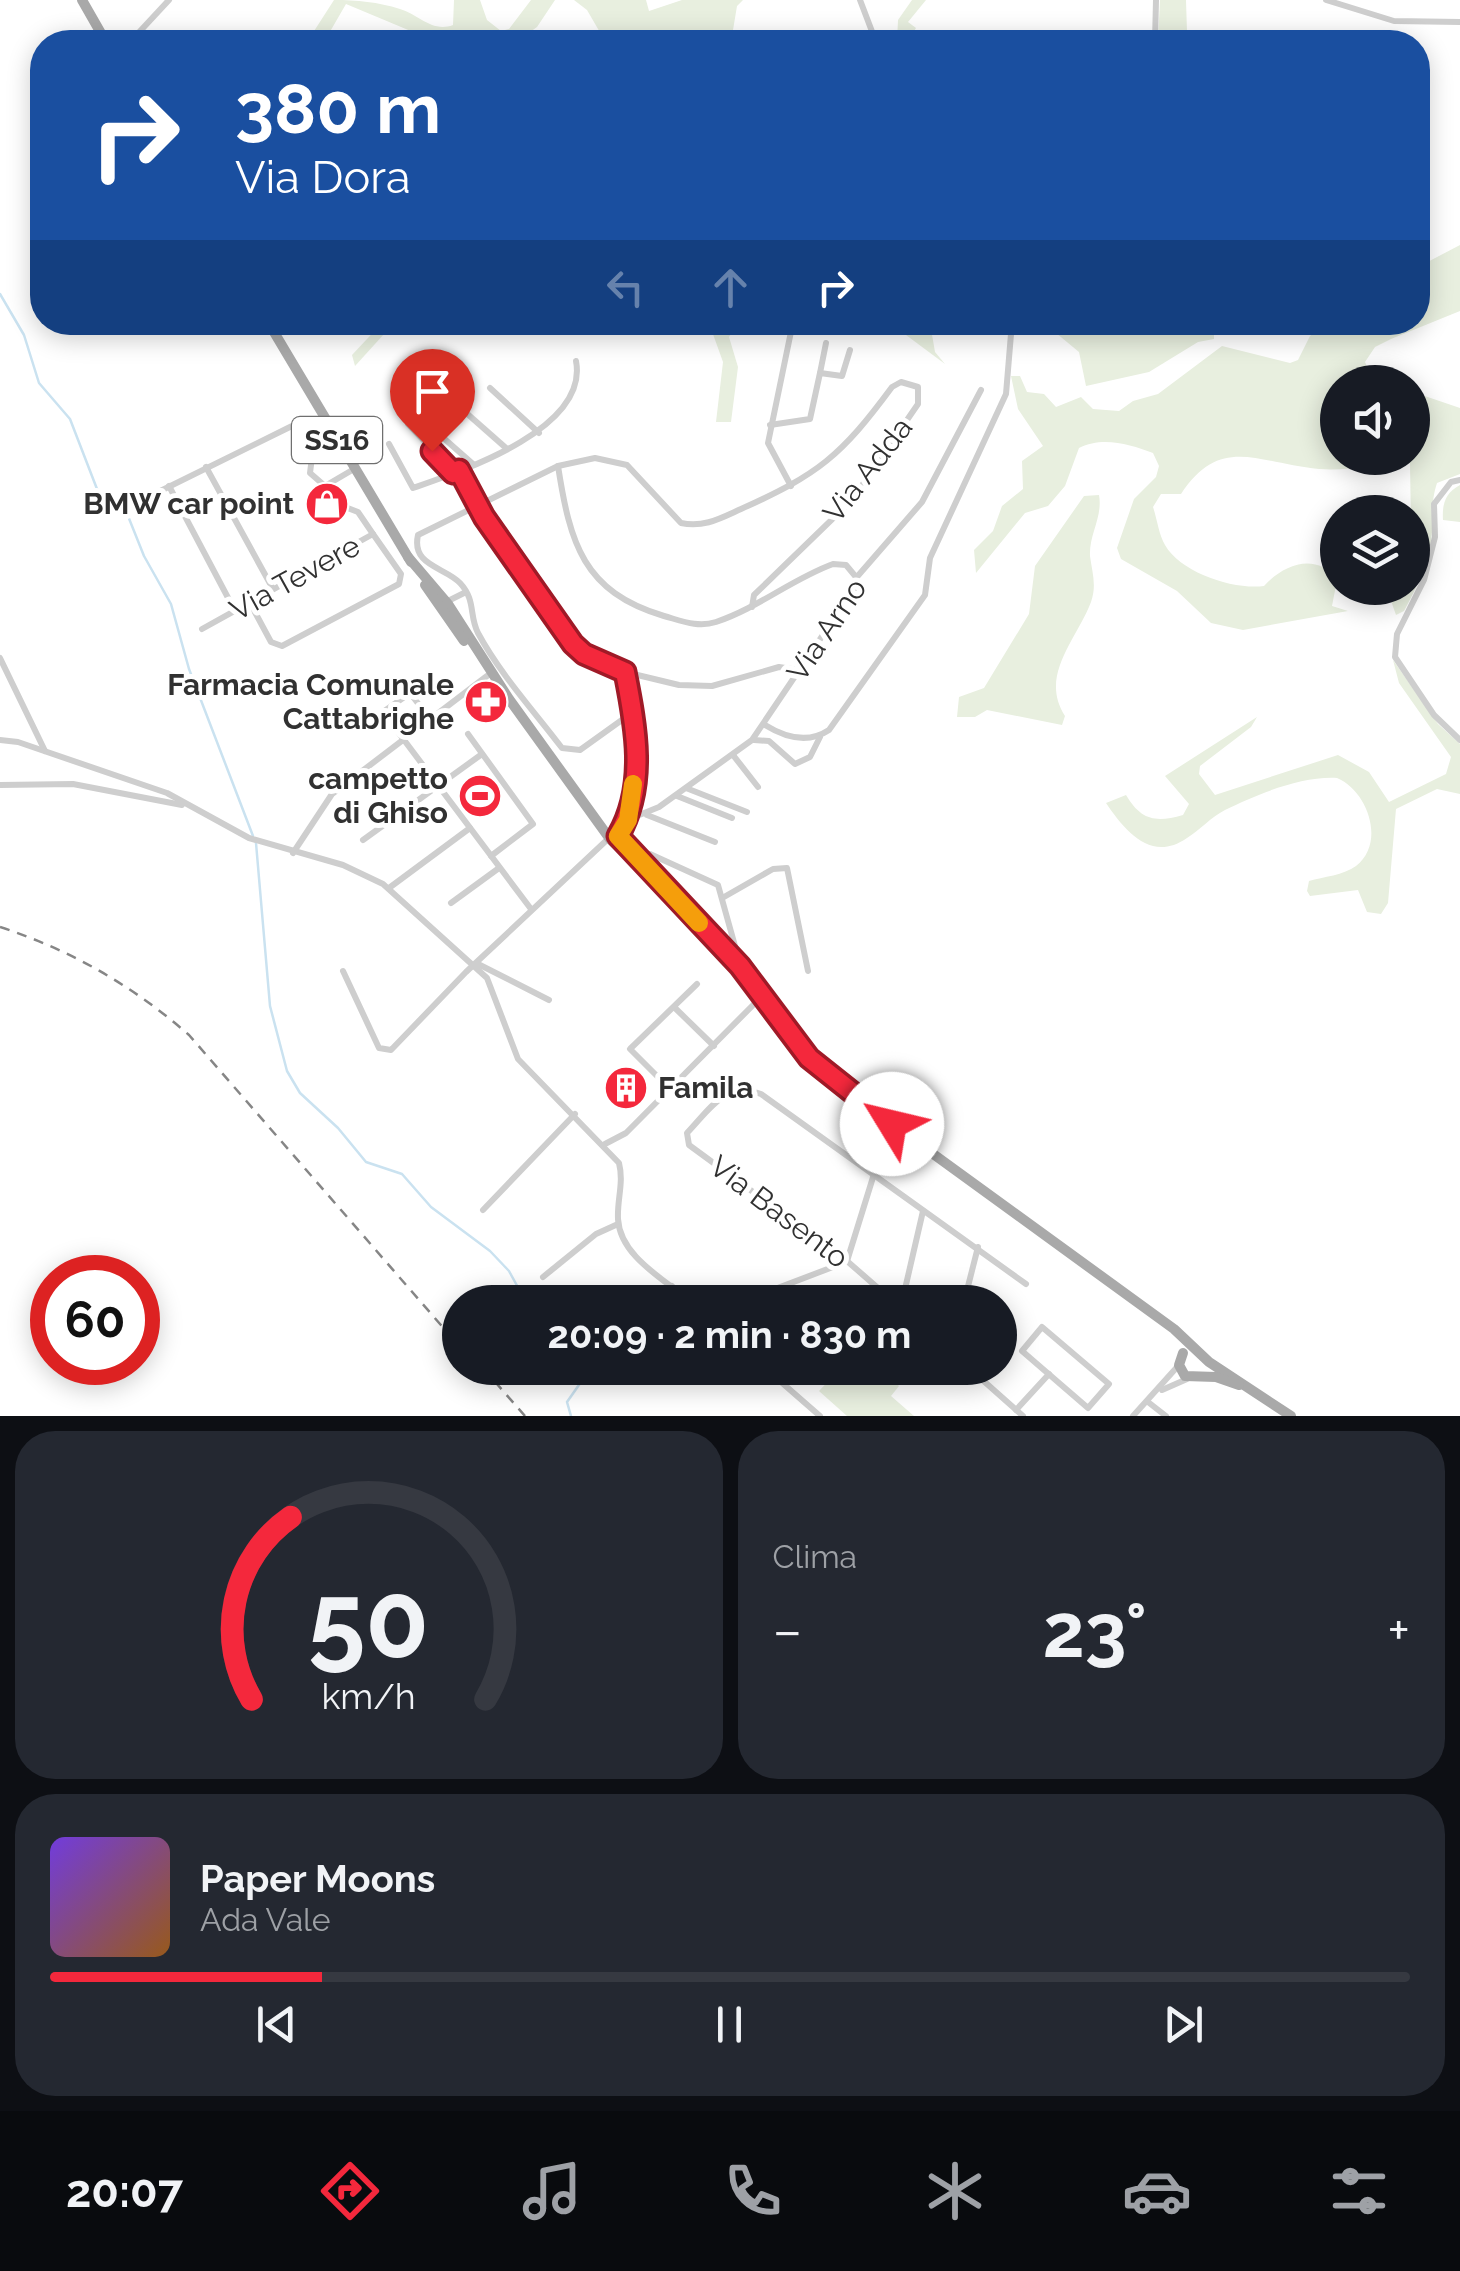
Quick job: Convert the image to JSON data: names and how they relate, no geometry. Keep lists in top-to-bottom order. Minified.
{"streets":{"main road":["SS16"],"street":["Via Adda","Via Tevere","Via Arno","Via Basento"]},"places":{"shop":["BMW car point"],"pharmacy":["Farmacia Comunale Cattabrighe"],"sports":["campetto di Ghiso"],"building":["Famila"]},"page":{"turn":["380 m","Via Dora"],"limit":"60","trip":"20:09 · 2 min · 830 m","tile":"Clima","heat":["−","23°","+"],"song":["Paper Moons","Ada Vale"],"tabs":"20:07","gauge":["50","km/h"]}}
